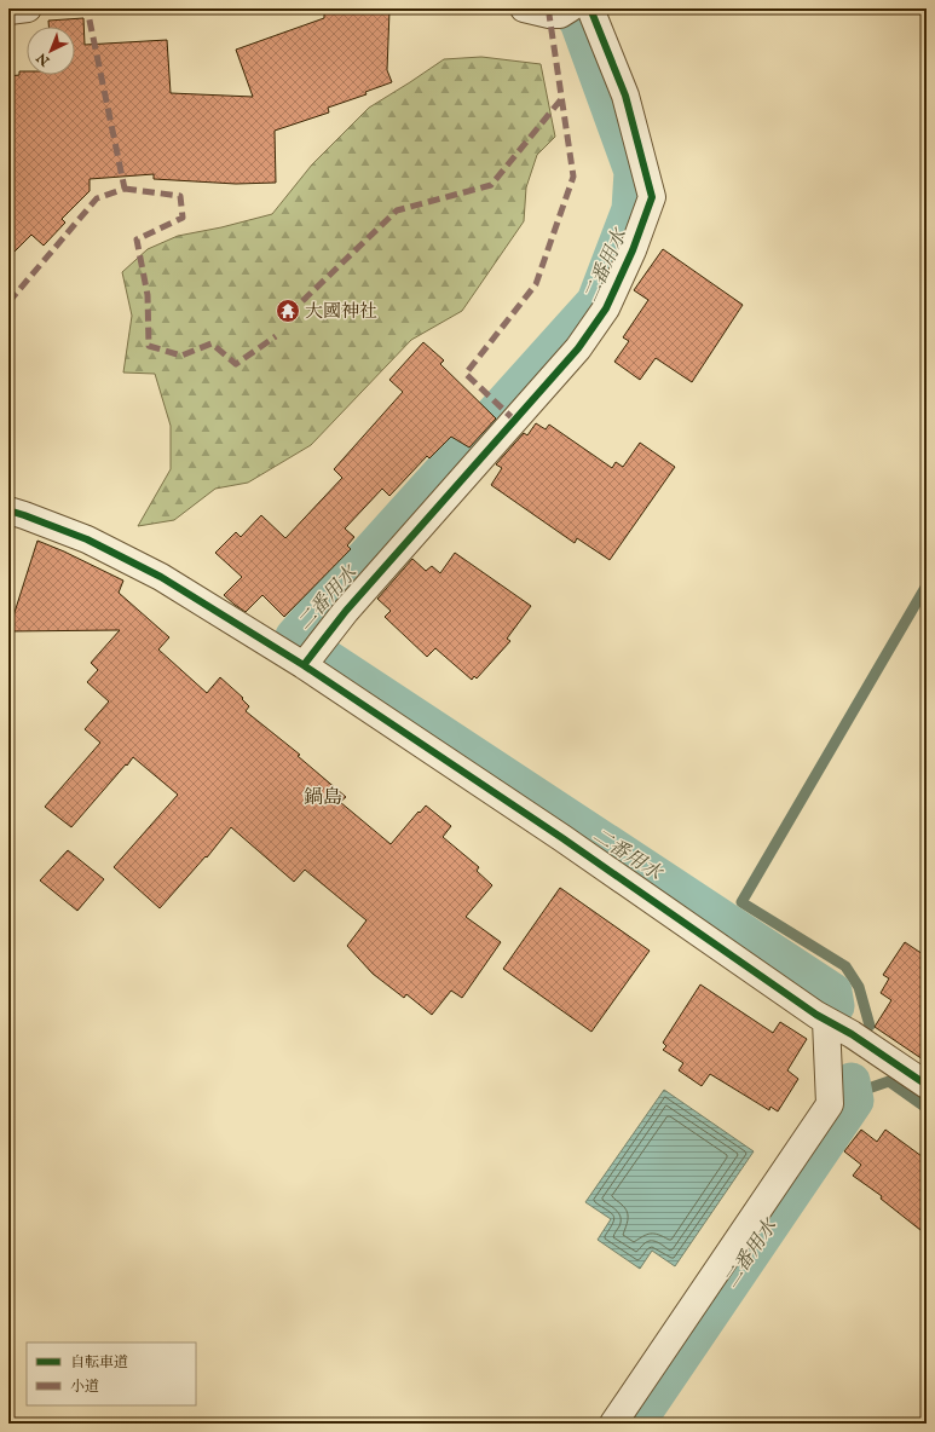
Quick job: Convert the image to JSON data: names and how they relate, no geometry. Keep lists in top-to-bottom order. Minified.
{"districts":["鍋島"],"water":["二番用水"],"places":{"temple":["大國神社"]},"legend":["自転車道","小道"],"north":"bottom left"}
